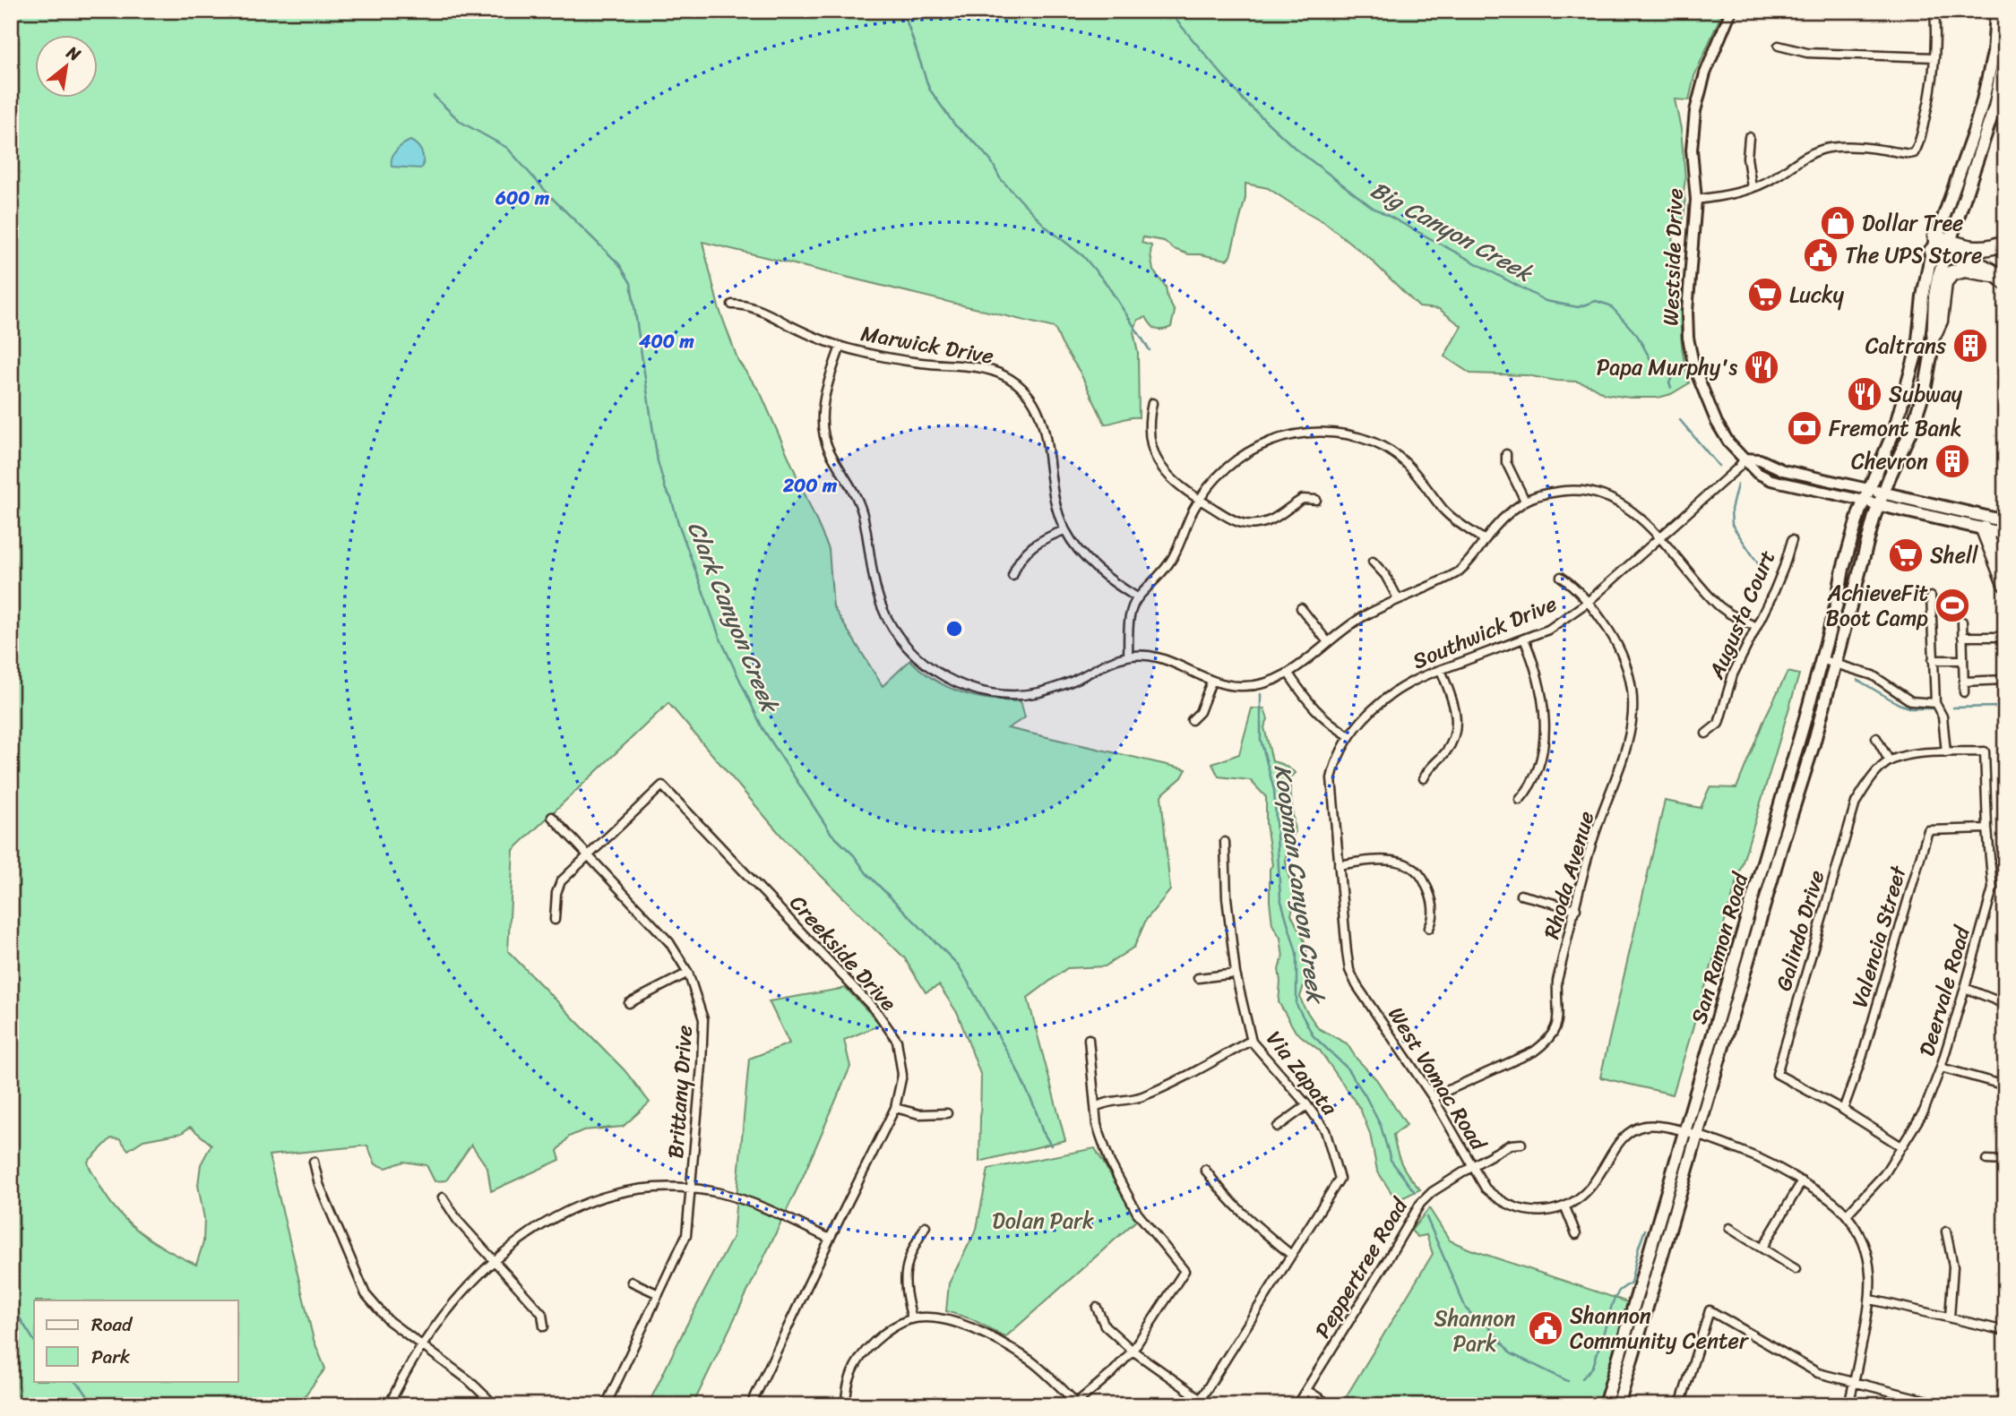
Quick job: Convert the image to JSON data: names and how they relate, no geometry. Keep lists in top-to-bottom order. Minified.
{"streets":{"main road":["San Ramon Road"],"street":["Westside Drive","Marwick Drive","Augusta Court","Southwick Drive","Rhoda Avenue","Galindo Drive","Valencia Street","Creekside Drive","Deervale Road","Via Zapata","West Vomac Road","Brittany Drive","Peppertree Road"]},"crossings":[["Westside Drive","Southwick Drive"],["Westside Drive","San Ramon Road"],["Southwick Drive","Rhoda Avenue"],["Southwick Drive","West Vomac Road"],["Rhoda Avenue","West Vomac Road"],["Galindo Drive","Valencia Street"],["Galindo Drive","Deervale Road"],["Valencia Street","Deervale Road"],["San Ramon Road","West Vomac Road"],["Creekside Drive","Brittany Drive"],["Deervale Road","West Vomac Road"],["West Vomac Road","Peppertree Road"]],"water":["Big Canyon Creek","Clark Canyon Creek","Koopman Canyon Creek"],"parks":["Dolan Park","Shannon Park"],"places":{"shop":["Dollar Tree"],"public building":["The UPS Store","Shannon Community Center"],"supermarket":["Lucky","Shell"],"building":["Caltrans","Chevron"],"restaurant":["Papa Murphy's","Subway"],"bank":["Fremont Bank"],"sports":["AchieveFit Boot Camp"]},"legend":["Road","Park"],"north":"top right","rings":["600 m","400 m","200 m"]}
